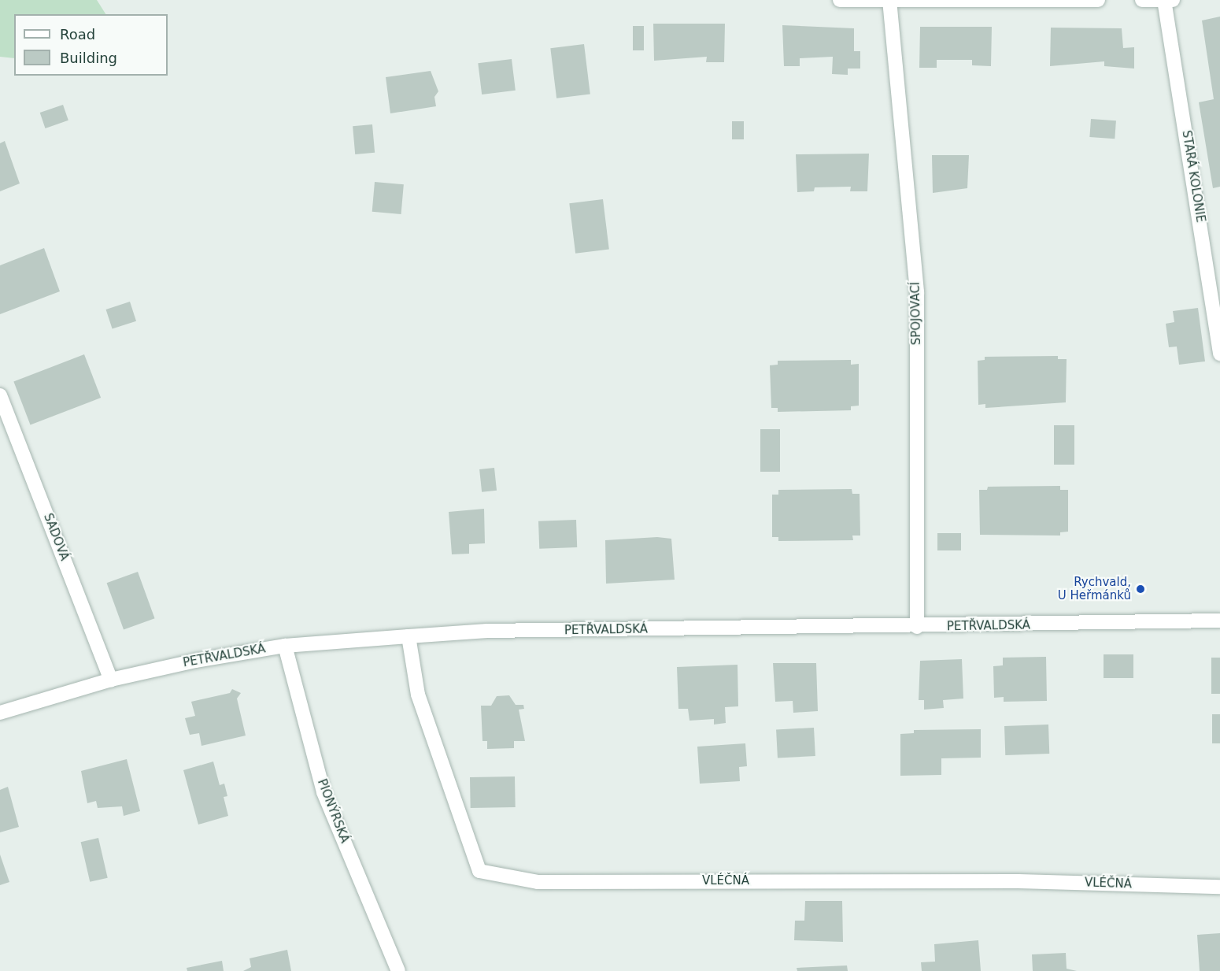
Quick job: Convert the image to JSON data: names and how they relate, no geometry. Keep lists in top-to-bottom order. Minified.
{"streets":{"street":["STARÁ KOLONIE","SPOJOVACÍ","SADOVÁ","PETŘVALDSKÁ","PIONÝRSKÁ","VLÉČNÁ"]},"crossings":[["SPOJOVACÍ","PETŘVALDSKÁ"],["SADOVÁ","PETŘVALDSKÁ"],["PETŘVALDSKÁ","PIONÝRSKÁ"],["PETŘVALDSKÁ","VLÉČNÁ"]],"places":["Rychvald, U Heřmánků"],"legend":["Road","Building"]}
